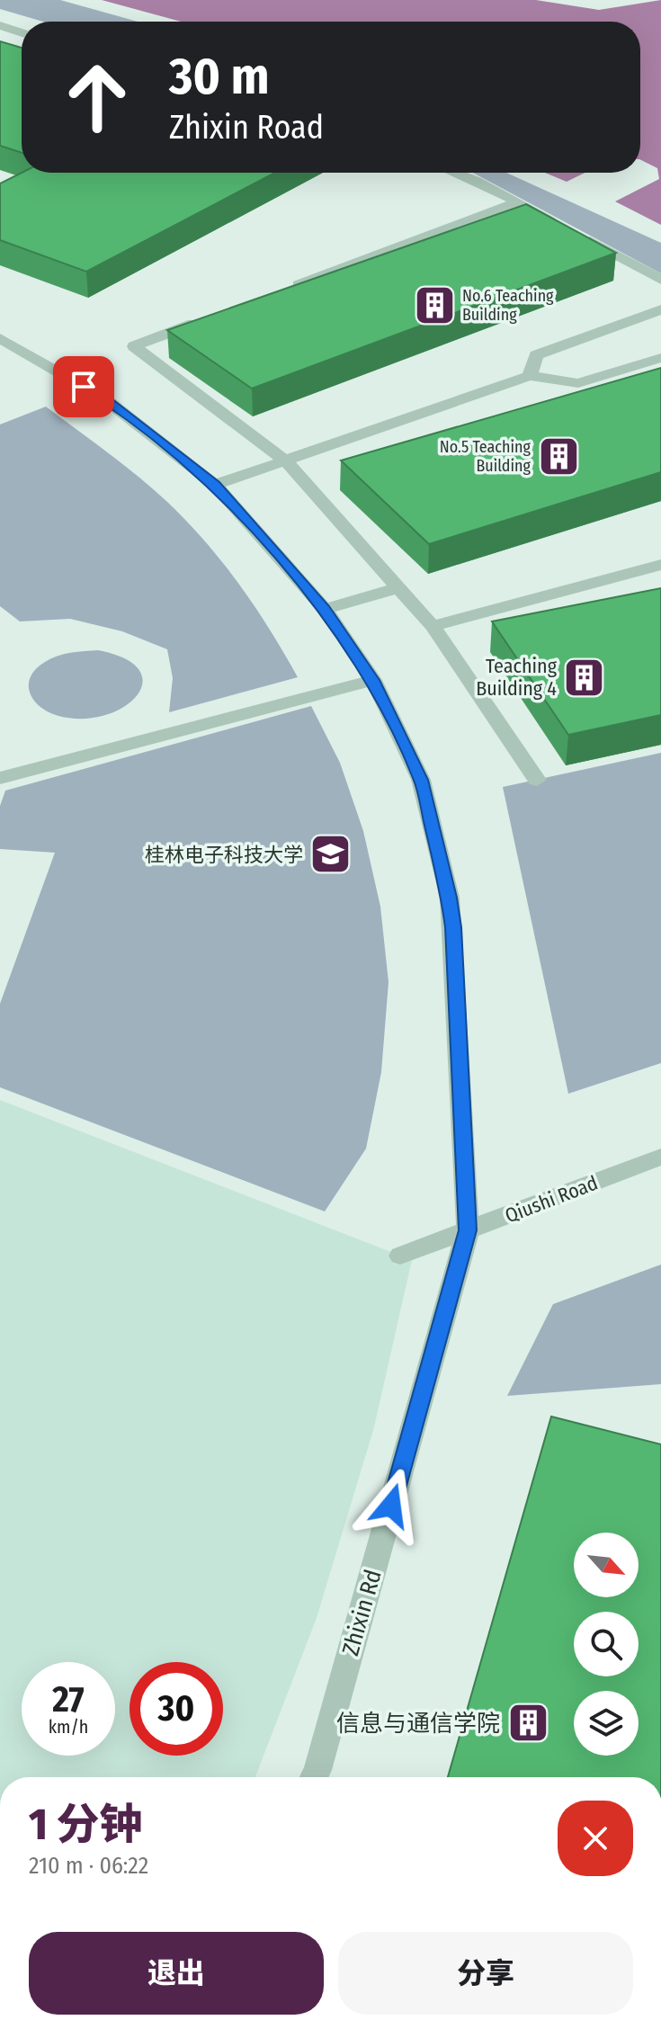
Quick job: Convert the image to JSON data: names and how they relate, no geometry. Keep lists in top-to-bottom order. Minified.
{"streets":{"street":["Qiushi Road","Zhixin Rd"]},"crossings":[["Qiushi Road","Zhixin Rd"]],"places":{"building":["No.6 Teaching Building","No.5 Teaching Building","Teaching Building 4","信息与通信学院"],"school or university":["桂林电子科技大学"]},"north":"bottom right","page":{"turn":["30 m","Zhixin Road"],"speed":"27 km/h","limit":"30","heading":["1 分钟","210 m · 06:22"],"buttons":["退出","分享"]}}
